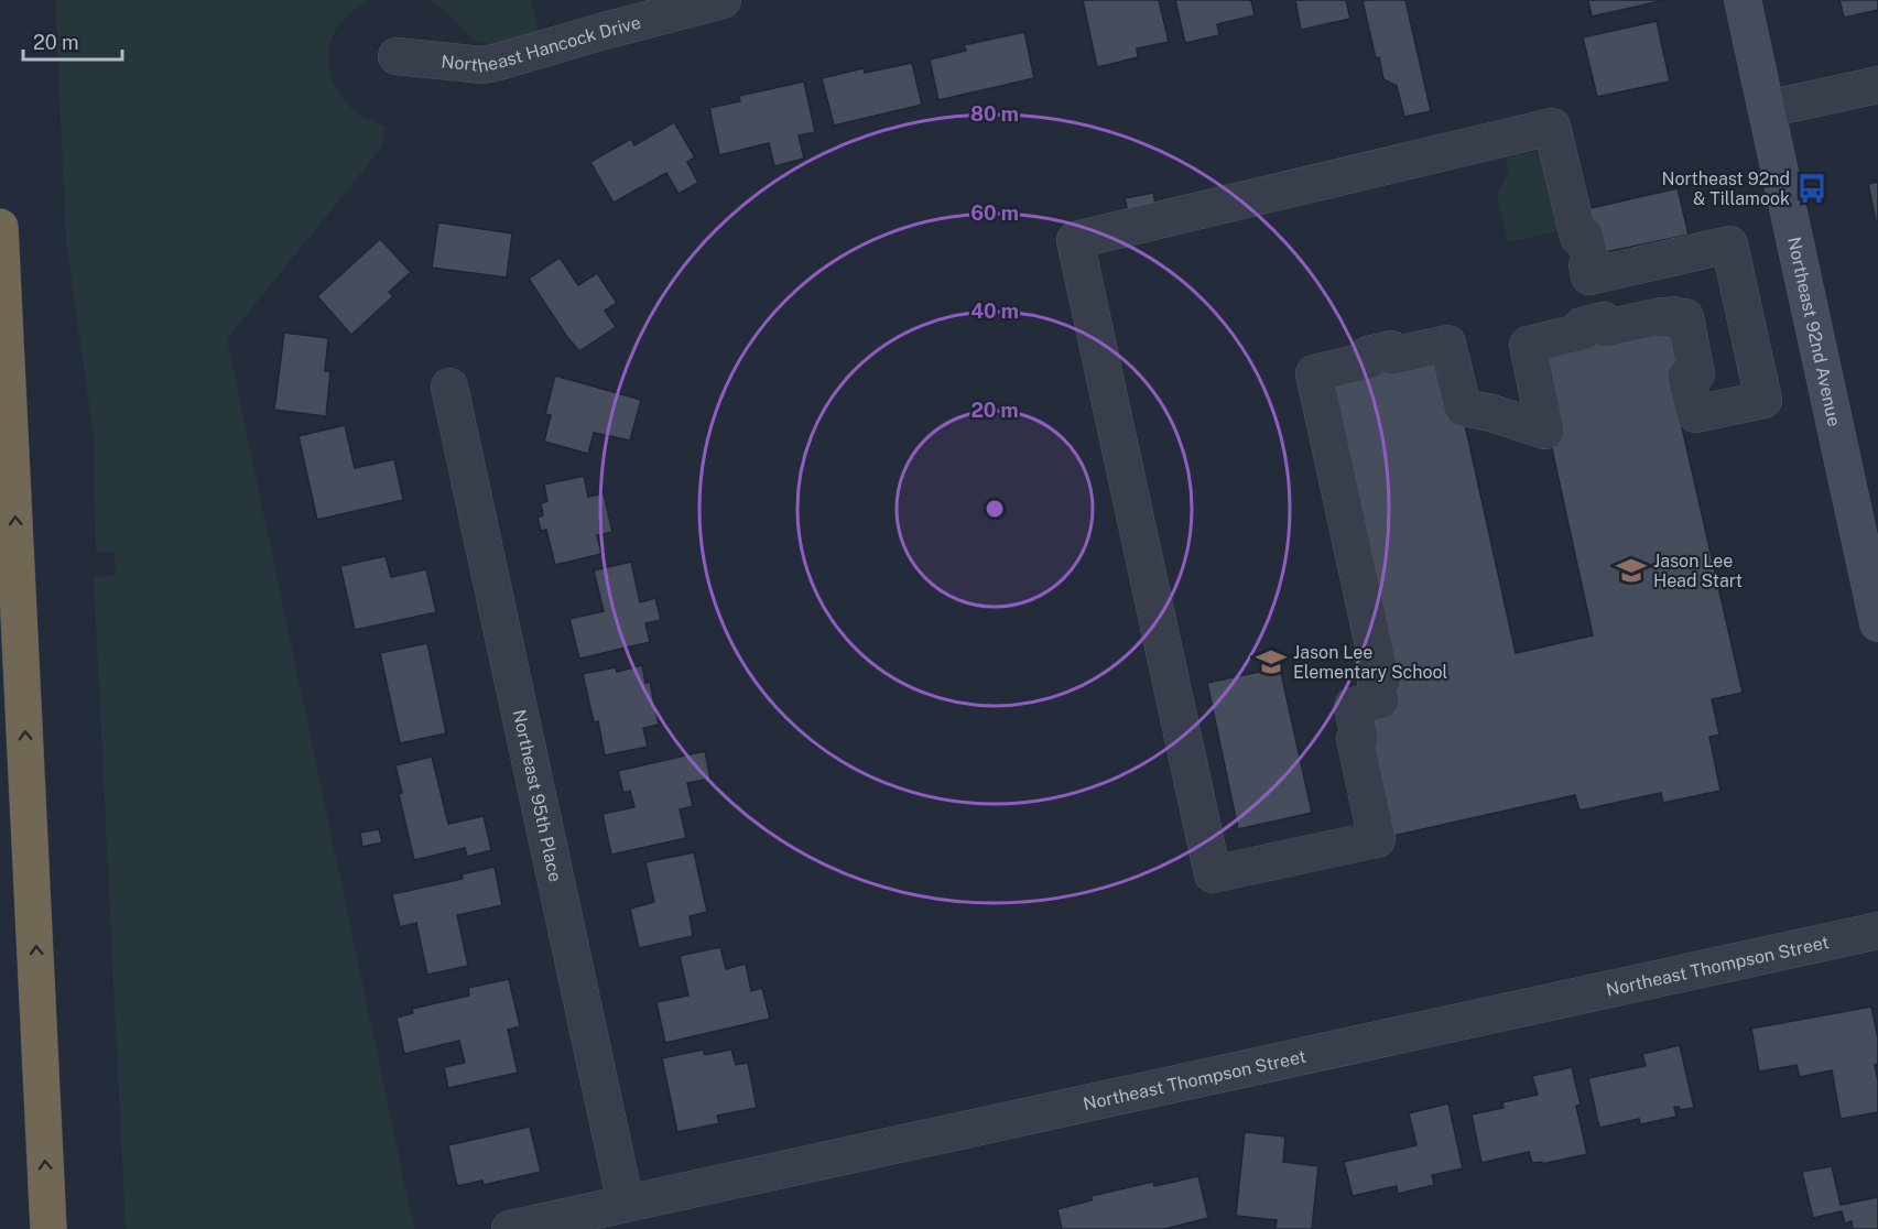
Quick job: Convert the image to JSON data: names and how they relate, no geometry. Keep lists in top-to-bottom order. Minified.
{"streets":{"street":["Northeast Hancock Drive","Northeast 92nd Avenue","Northeast 95th Place","Northeast Thompson Street"]},"crossings":[["Northeast 95th Place","Northeast Thompson Street"]],"places":{"bus stop":["Northeast 92nd & Tillamook"],"school or university":["Jason Lee Head Start","Jason Lee Elementary School"]},"scale_bar":"20 m","rings":["80 m","60 m","40 m","20 m"]}
